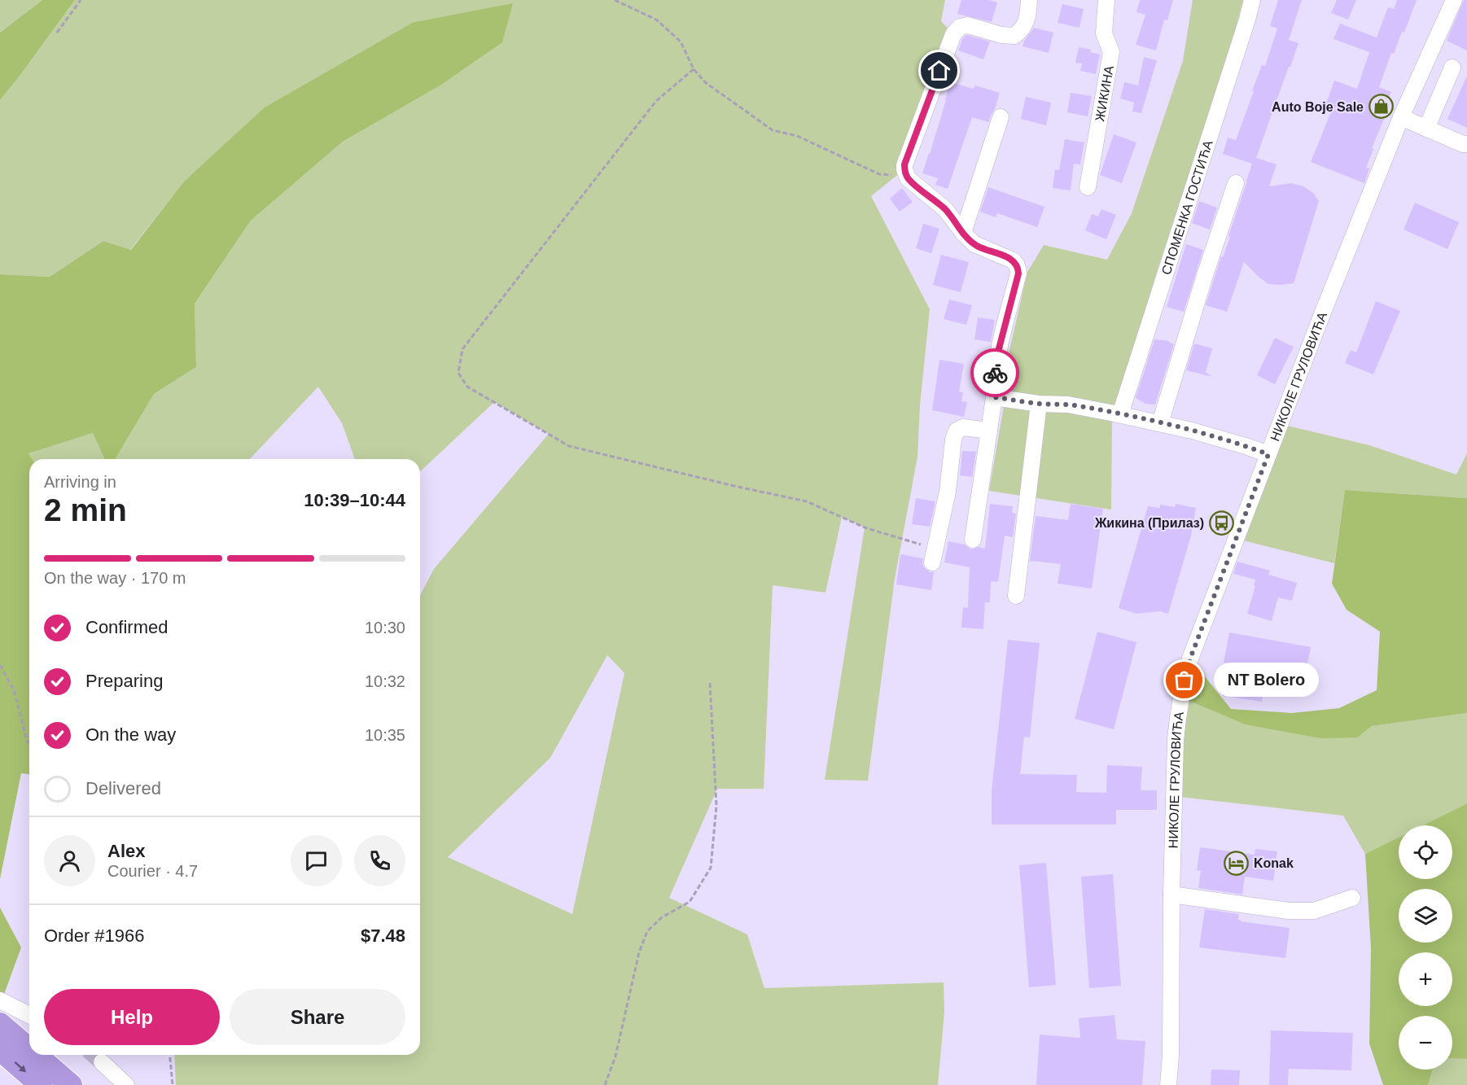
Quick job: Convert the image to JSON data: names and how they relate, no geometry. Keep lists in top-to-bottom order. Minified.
{"streets":{"street":["ЖИКИНА","СПОМЕНКА ГОСТИЋА","НИКОЛЕ ГРУЛОВИЋА"]},"places":{"shop":["Auto Boje Sale"],"bus stop":["Жикина (Прилаз)"],"other":["NT Bolero"],"hotel":["Konak"]},"page":{"heading":["2 min","Arriving in","10:39–10:44"],"panel":["Alex","Courier · 4.7","Order #1966","$7.48"],"bar":"On the way · 170 m","list":[["Confirmed","10:30"],["Preparing","10:32"],["On the way","10:35"],"Delivered"],"bubble":"NT Bolero","map_buttons":["+","−"],"buttons":["Help","Share"]}}
